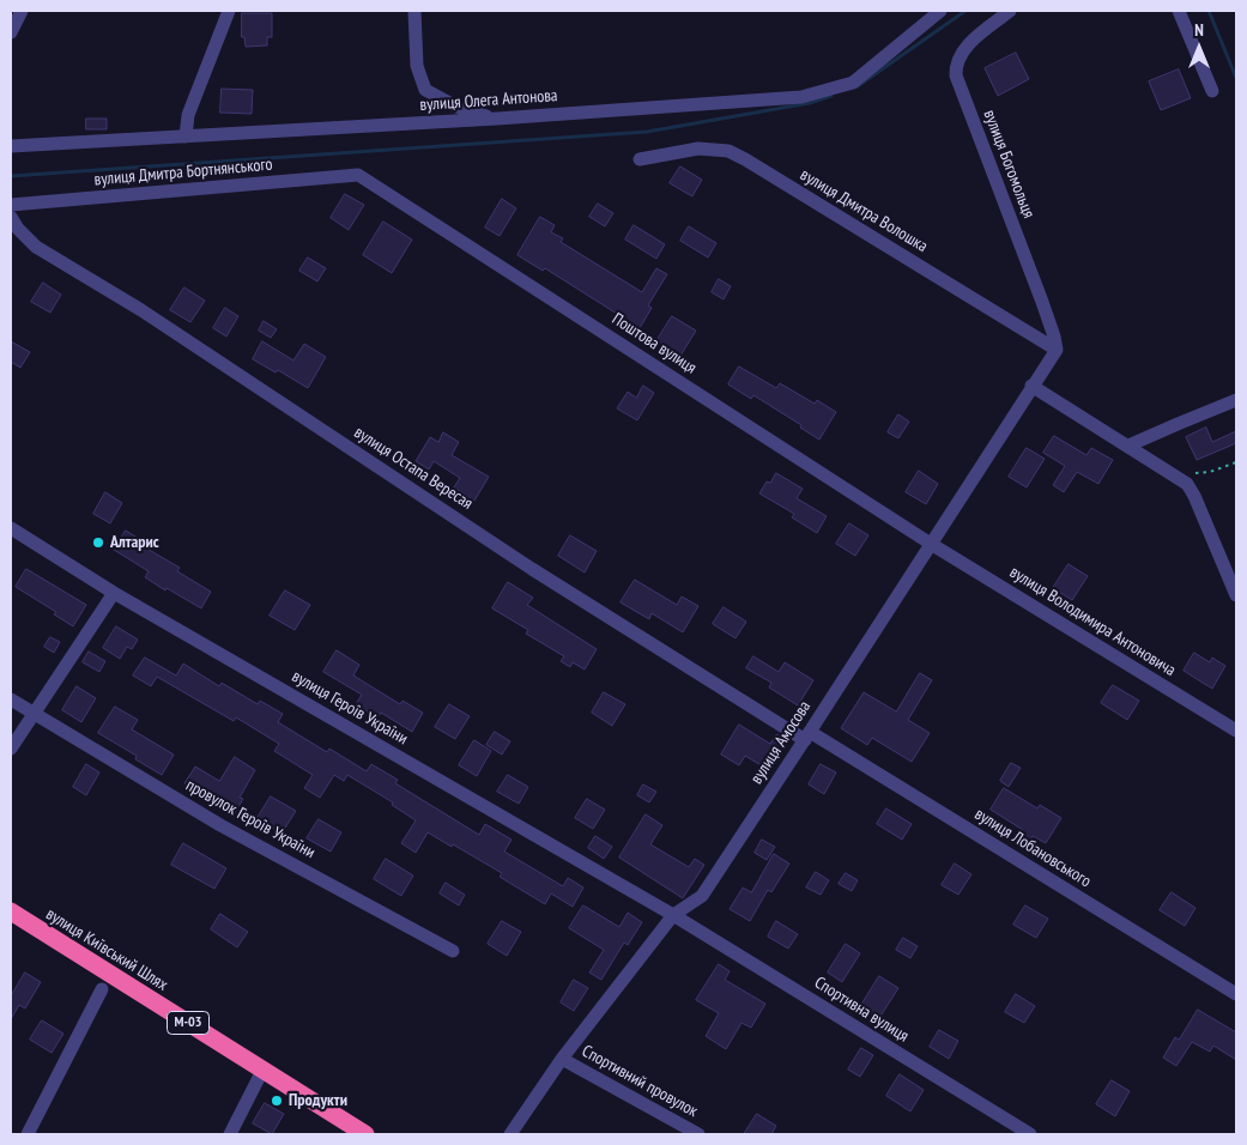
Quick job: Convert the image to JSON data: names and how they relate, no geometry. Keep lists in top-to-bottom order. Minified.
{"streets":{"highway":["вулиця Київський Шлях","М-03"],"street":["вулиця Олега Антонова","вулиця Богомольця","вулиця Дмитра Бортнянського","вулиця Дмитра Волошка","Поштова вулиця","вулиця Остапа Вересая","вулиця Володимира Антоновича","вулиця Героїв України","вулиця Амосова","провулок Героїв України","вулиця Лобановського","Спортивна вулиця","Спортивний провулок"]},"crossings":[["вулиця Богомольця","вулиця Дмитра Волошка"],["вулиця Богомольця","вулиця Амосова"],["вулиця Дмитра Бортнянського","Поштова вулиця"],["вулиця Дмитра Волошка","вулиця Амосова"],["Поштова вулиця","вулиця Володимира Антоновича"],["Поштова вулиця","вулиця Амосова"],["вулиця Остапа Вересая","вулиця Амосова"],["вулиця Остапа Вересая","вулиця Лобановського"],["вулиця Володимира Антоновича","вулиця Амосова"],["вулиця Героїв України","вулиця Амосова"],["вулиця Героїв України","Спортивна вулиця"],["вулиця Амосова","вулиця Лобановського"],["вулиця Амосова","Спортивна вулиця"],["вулиця Амосова","Спортивний провулок"]],"places":["Алтарис","Продукти"],"north":"top"}
